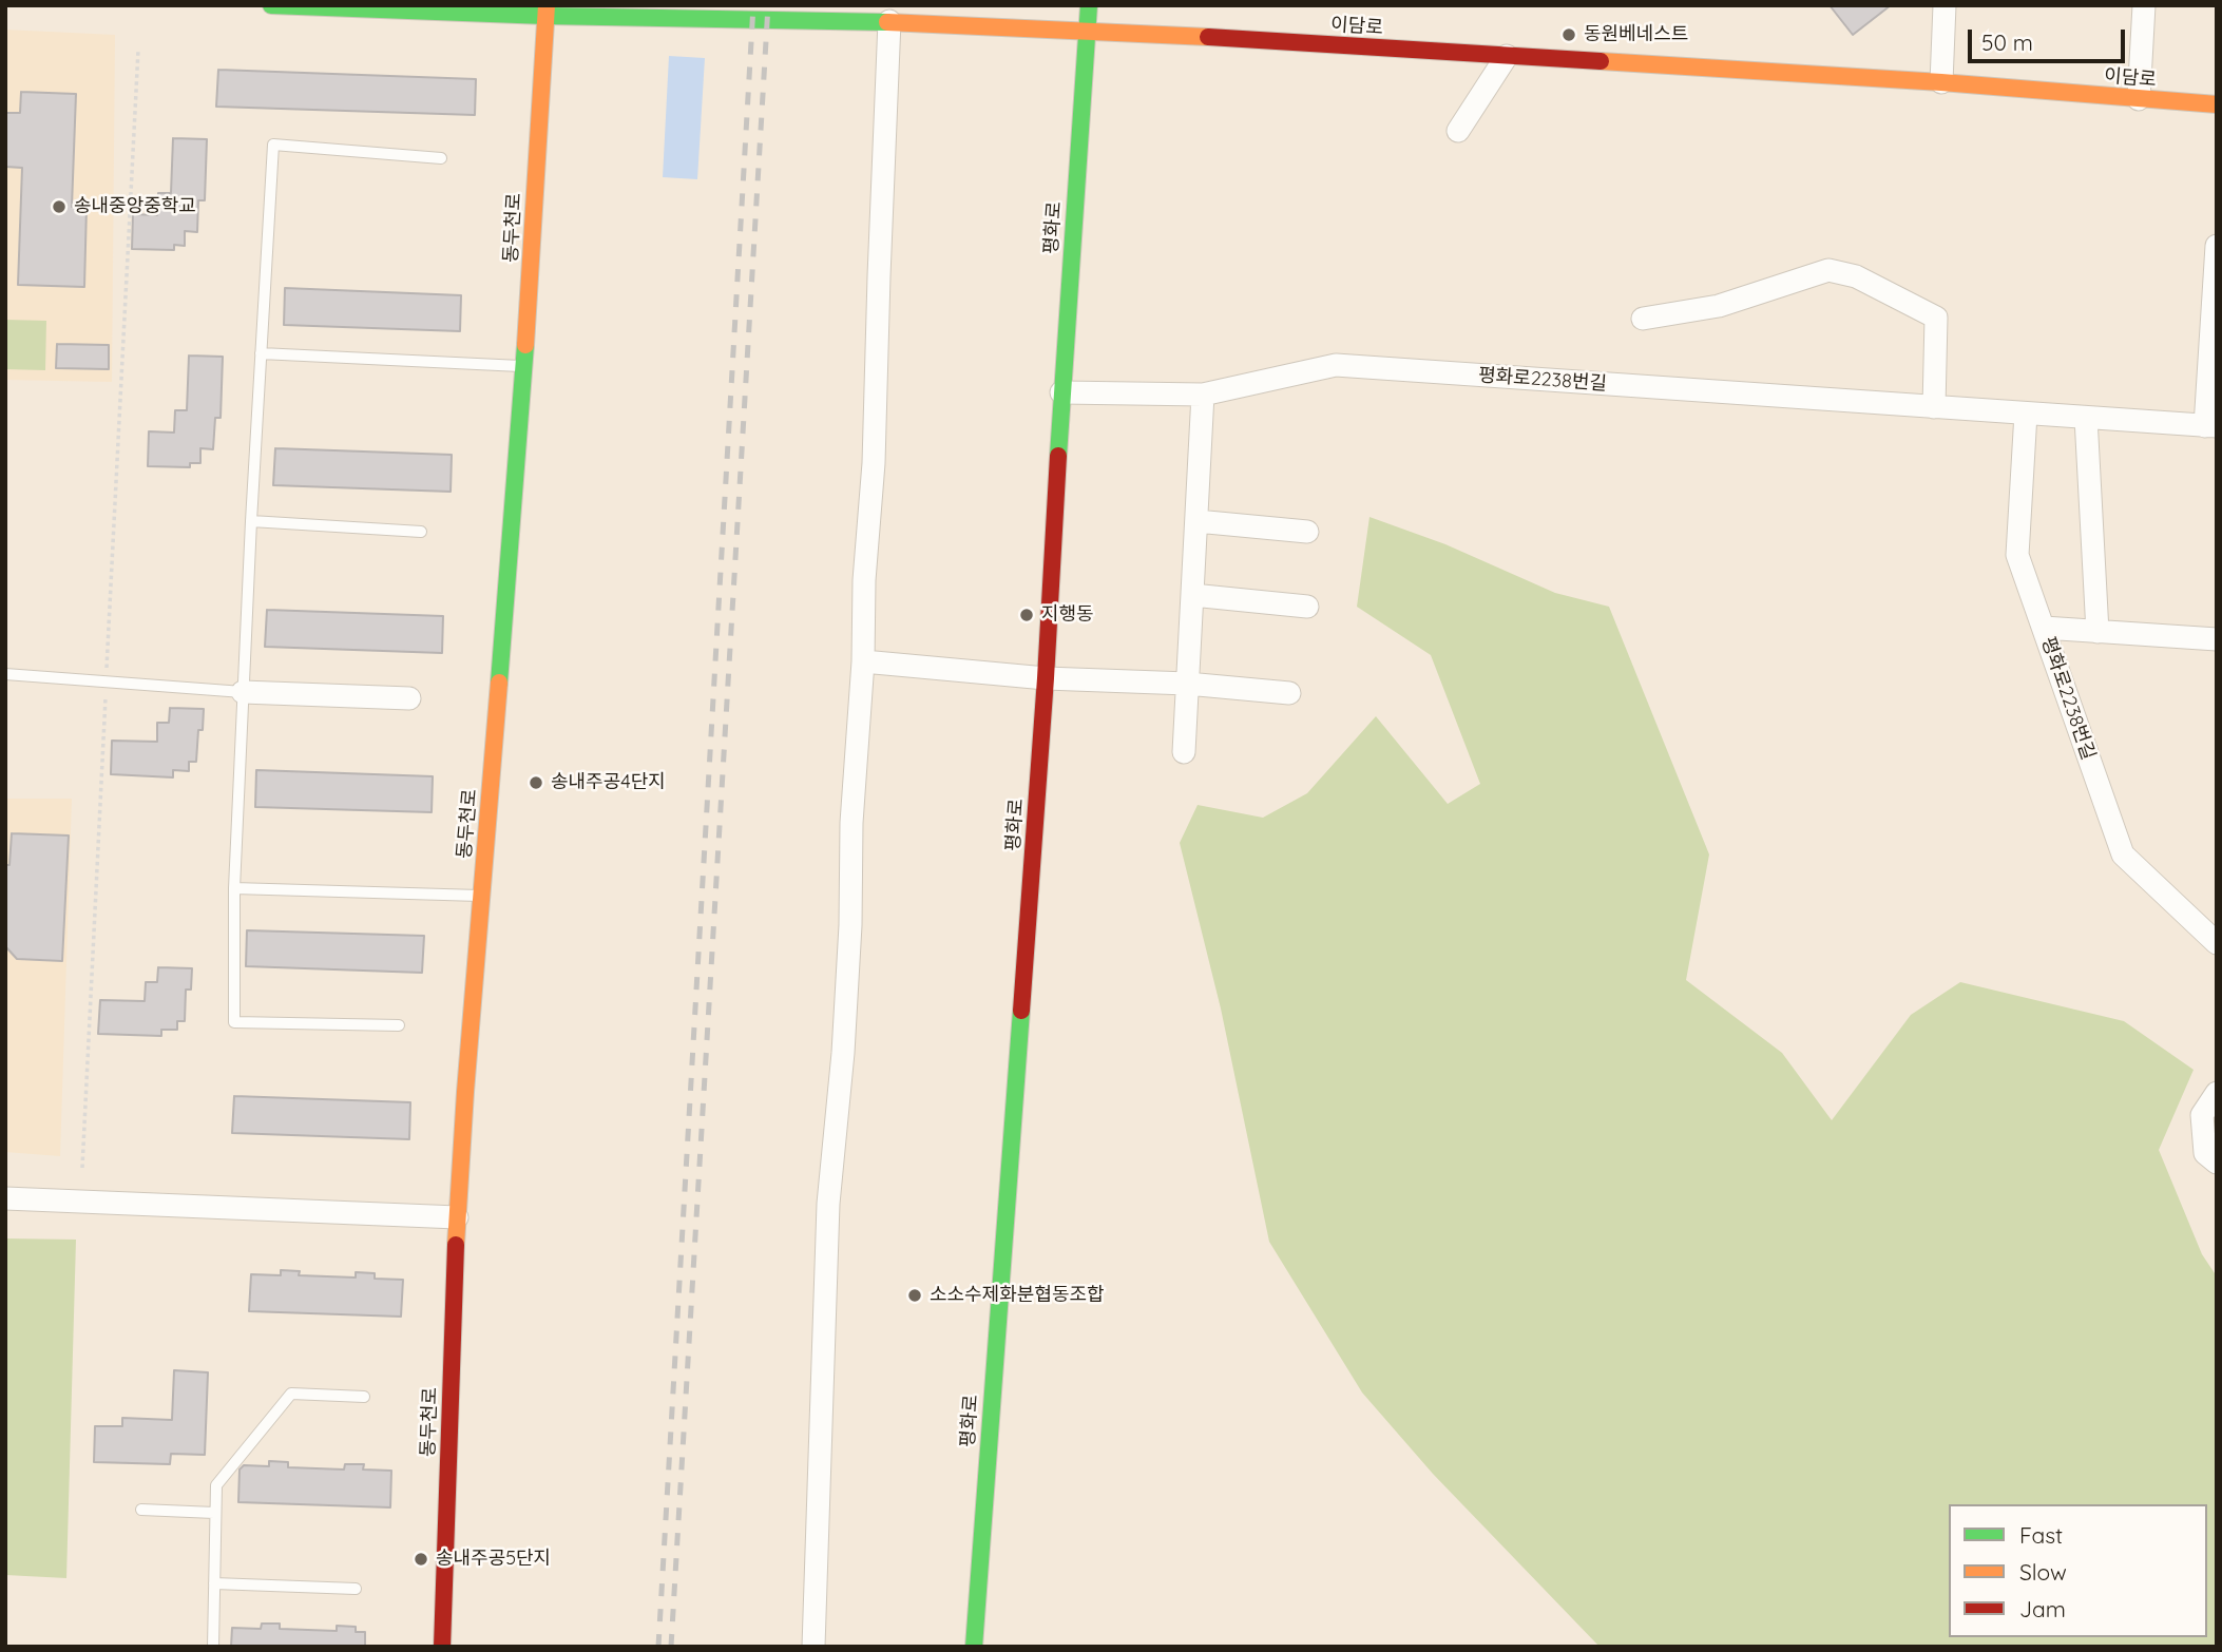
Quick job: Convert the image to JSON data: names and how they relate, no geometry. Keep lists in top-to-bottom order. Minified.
{"streets":{"street":["이담로","동두천로","평화로","평화로2238번길"]},"crossings":[["이담로","동두천로"],["이담로","평화로"],["평화로","평화로2238번길"]],"places":["동원베네스트","송내중앙중학교","지행동","송내주공4단지","소소수제화분협동조합","송내주공5단지"],"legend":["Fast","Slow","Jam"],"scale_bar":"50 m"}
